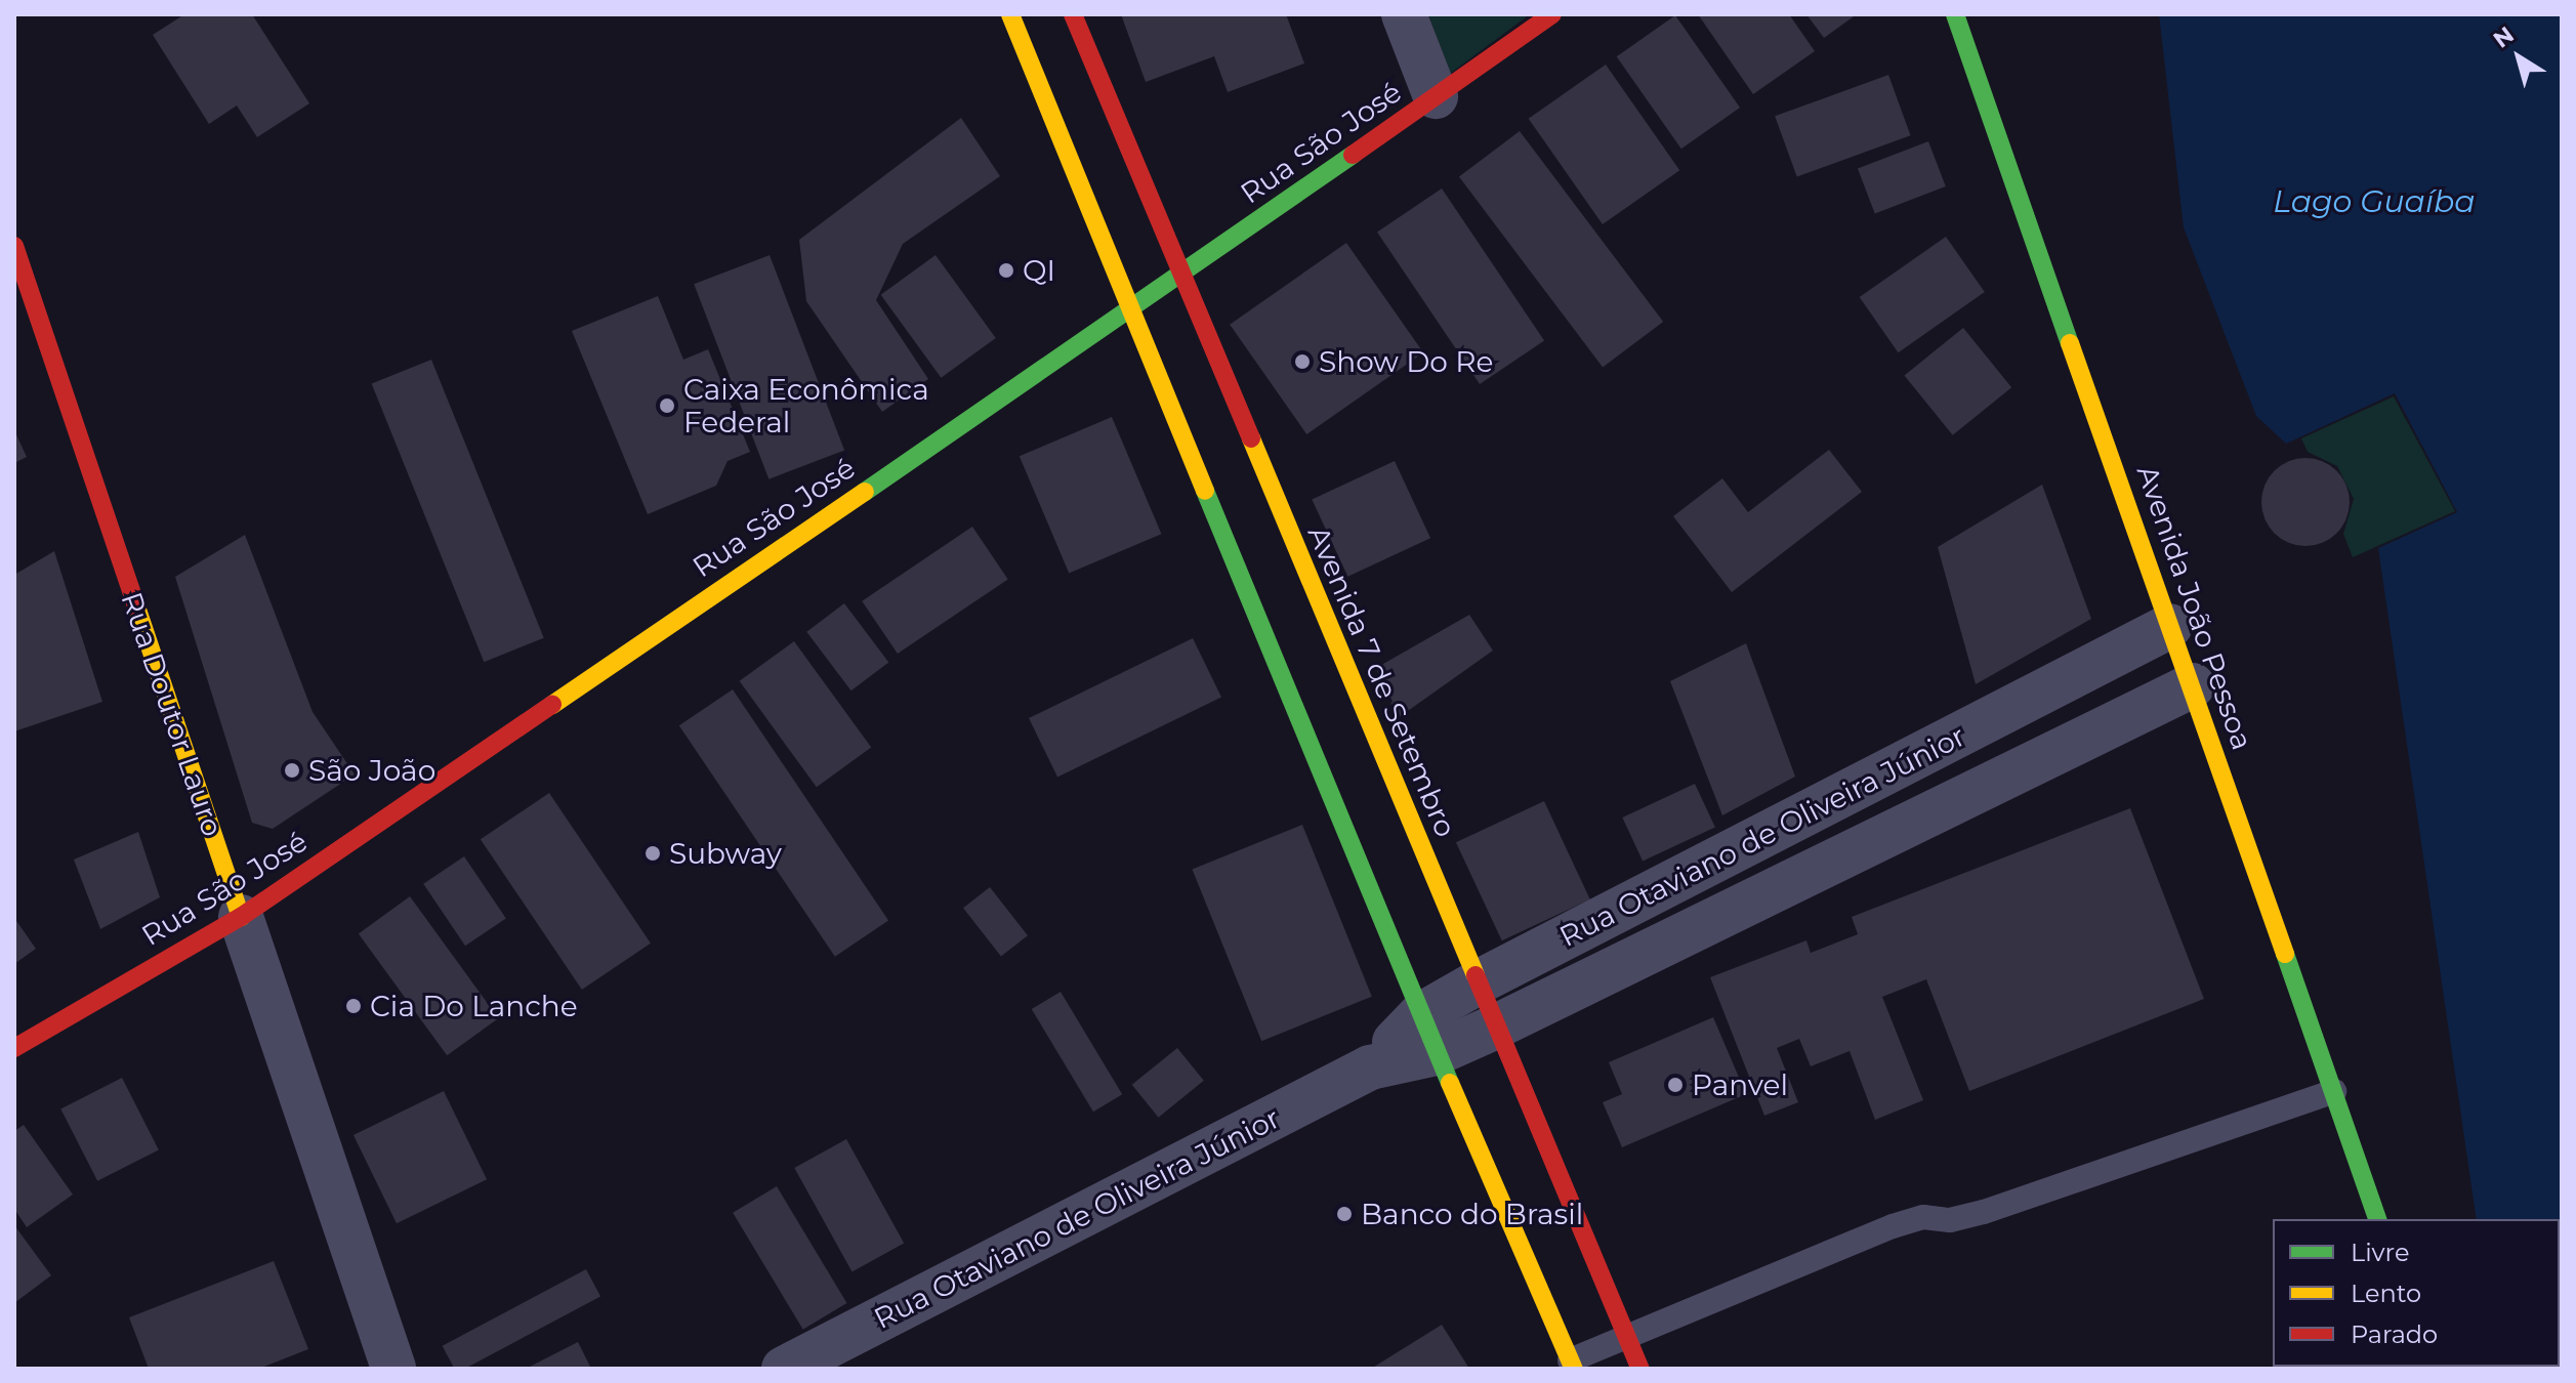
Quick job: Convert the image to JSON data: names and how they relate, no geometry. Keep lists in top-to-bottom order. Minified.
{"streets":{"street":["Rua São José","Avenida João Pessoa","Avenida 7 de Setembro","Rua Doutor Lauro","Rua Otaviano de Oliveira Júnior"]},"crossings":[["Rua São José","Avenida 7 de Setembro"],["Rua São José","Rua Doutor Lauro"],["Avenida João Pessoa","Rua Otaviano de Oliveira Júnior"],["Avenida 7 de Setembro","Rua Otaviano de Oliveira Júnior"]],"water":["Lago Guaíba"],"places":["QI","Show Do Re","Caixa Econômica Federal","São João","Subway","Cia Do Lanche","Panvel","Banco do Brasil"],"legend":["Livre","Lento","Parado"],"north":"top left"}
